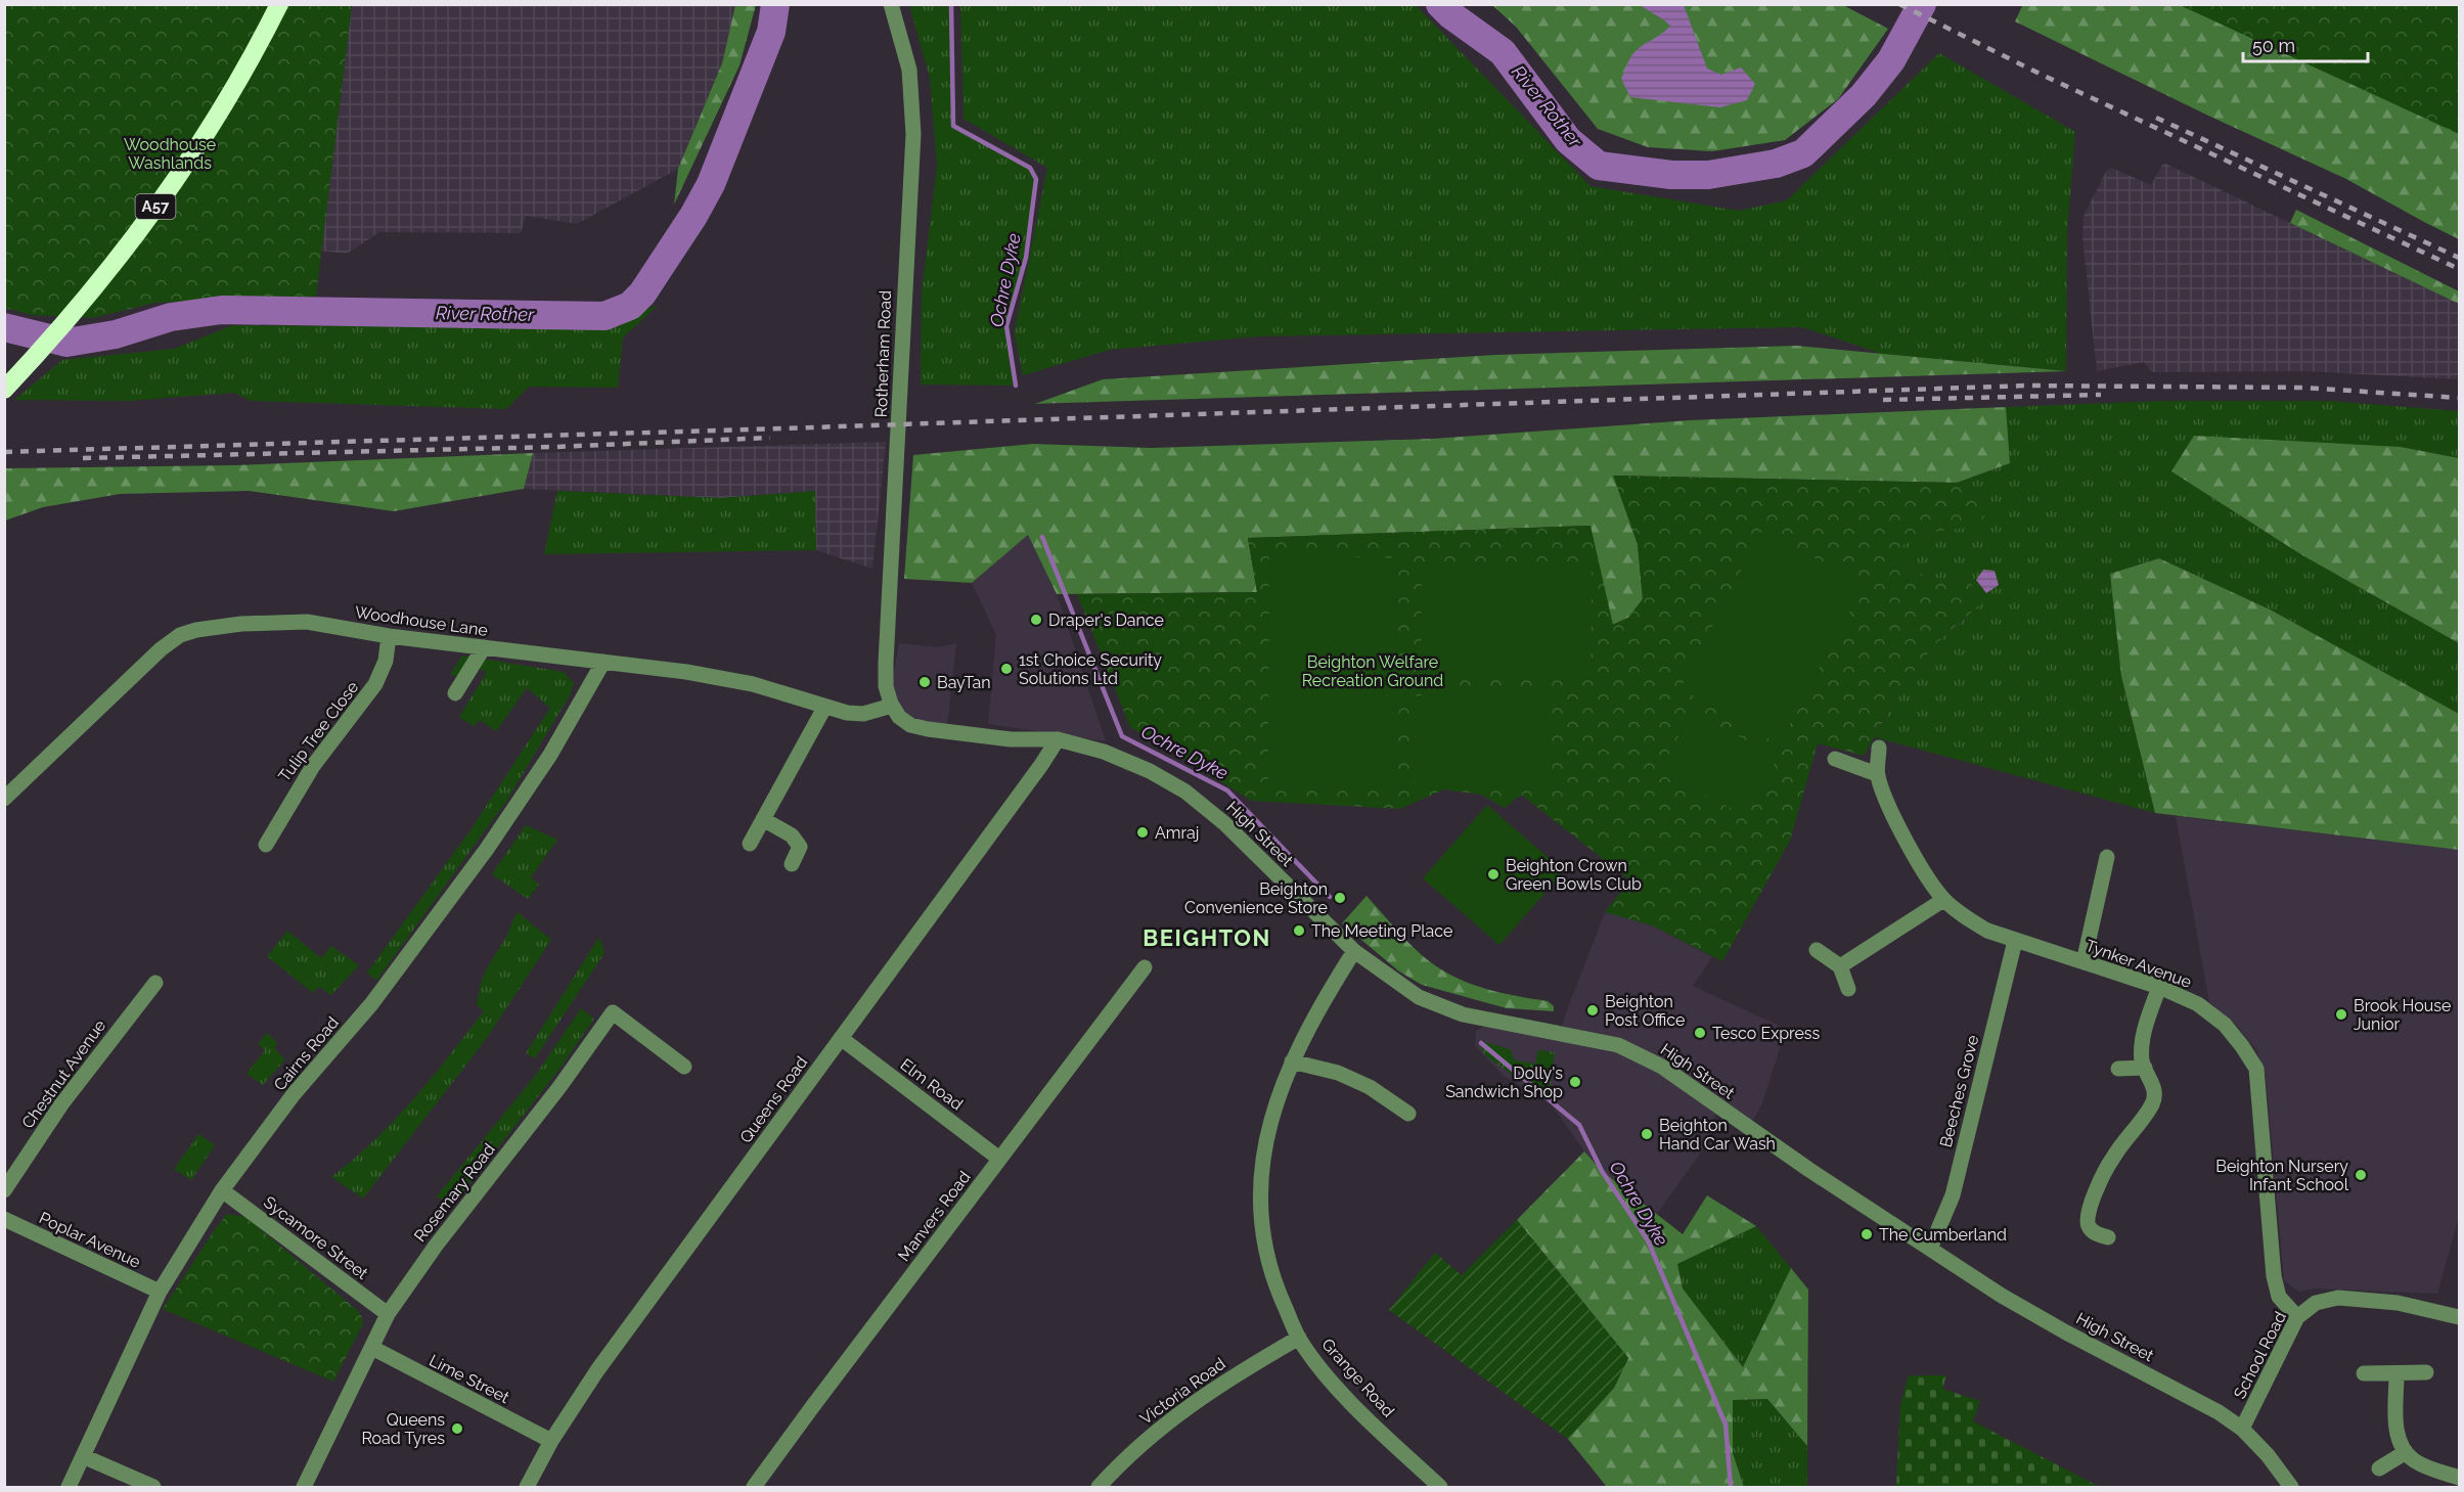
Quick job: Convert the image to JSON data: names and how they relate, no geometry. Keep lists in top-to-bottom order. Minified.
{"streets":{"highway":["A57"],"street":["Rotherham Road","Woodhouse Lane","Tulip Tree Close","High Street","Tynker Avenue","Cairns Road","Chestnut Avenue","Elm Road","Beeches Grove","Queens Road","Rosemary Road","Manvers Road","Sycamore Street","Poplar Avenue","School Road","Grange Road","Lime Street","Victoria Road"]},"crossings":[["Rotherham Road","Woodhouse Lane"],["Rotherham Road","High Street"],["Woodhouse Lane","Tulip Tree Close"],["Woodhouse Lane","High Street"],["Woodhouse Lane","Cairns Road"],["High Street","Beeches Grove"],["High Street","Queens Road"],["High Street","School Road"],["High Street","Grange Road"],["Tynker Avenue","Beeches Grove"],["Tynker Avenue","School Road"],["Cairns Road","Sycamore Street"],["Cairns Road","Poplar Avenue"],["Elm Road","Queens Road"],["Elm Road","Manvers Road"],["Queens Road","Lime Street"],["Rosemary Road","Sycamore Street"],["Rosemary Road","Lime Street"],["Grange Road","Victoria Road"]],"districts":["BEIGHTON"],"water":["River Rother","Ochre Dyke"],"parks":["Woodhouse Washlands","Beighton Welfare Recreation Ground"],"places":["Draper's Dance","1st Choice Security Solutions Ltd","BayTan","Amraj","Beighton Crown Green Bowls Club","Beighton Convenience Store","The Meeting Place","Beighton Post Office","Brook House Junior","Tesco Express","Dolly's Sandwich Shop","Beighton Hand Car Wash","Beighton Nursery Infant School","The Cumberland","Queens Road Tyres"],"scale_bar":"50 m"}
